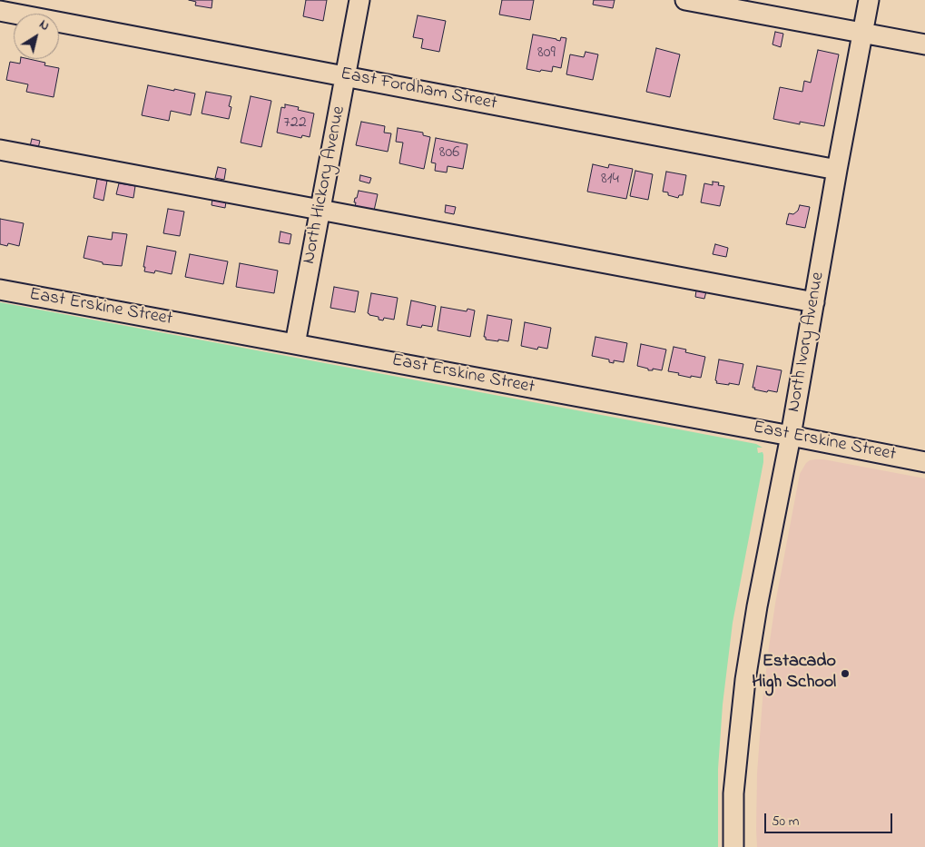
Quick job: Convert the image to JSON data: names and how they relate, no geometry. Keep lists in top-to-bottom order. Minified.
{"streets":{"street":["East Fordham Street","North Hickory Avenue","East Erskine Street","North Ivory Avenue"]},"crossings":[["East Fordham Street","North Hickory Avenue"],["East Fordham Street","North Ivory Avenue"],["North Hickory Avenue","East Erskine Street"],["East Erskine Street","North Ivory Avenue"]],"places":["Estacado High School"],"house_numbers":["809","722","806","814"],"scale_bar":"50 m","north":"top right"}
